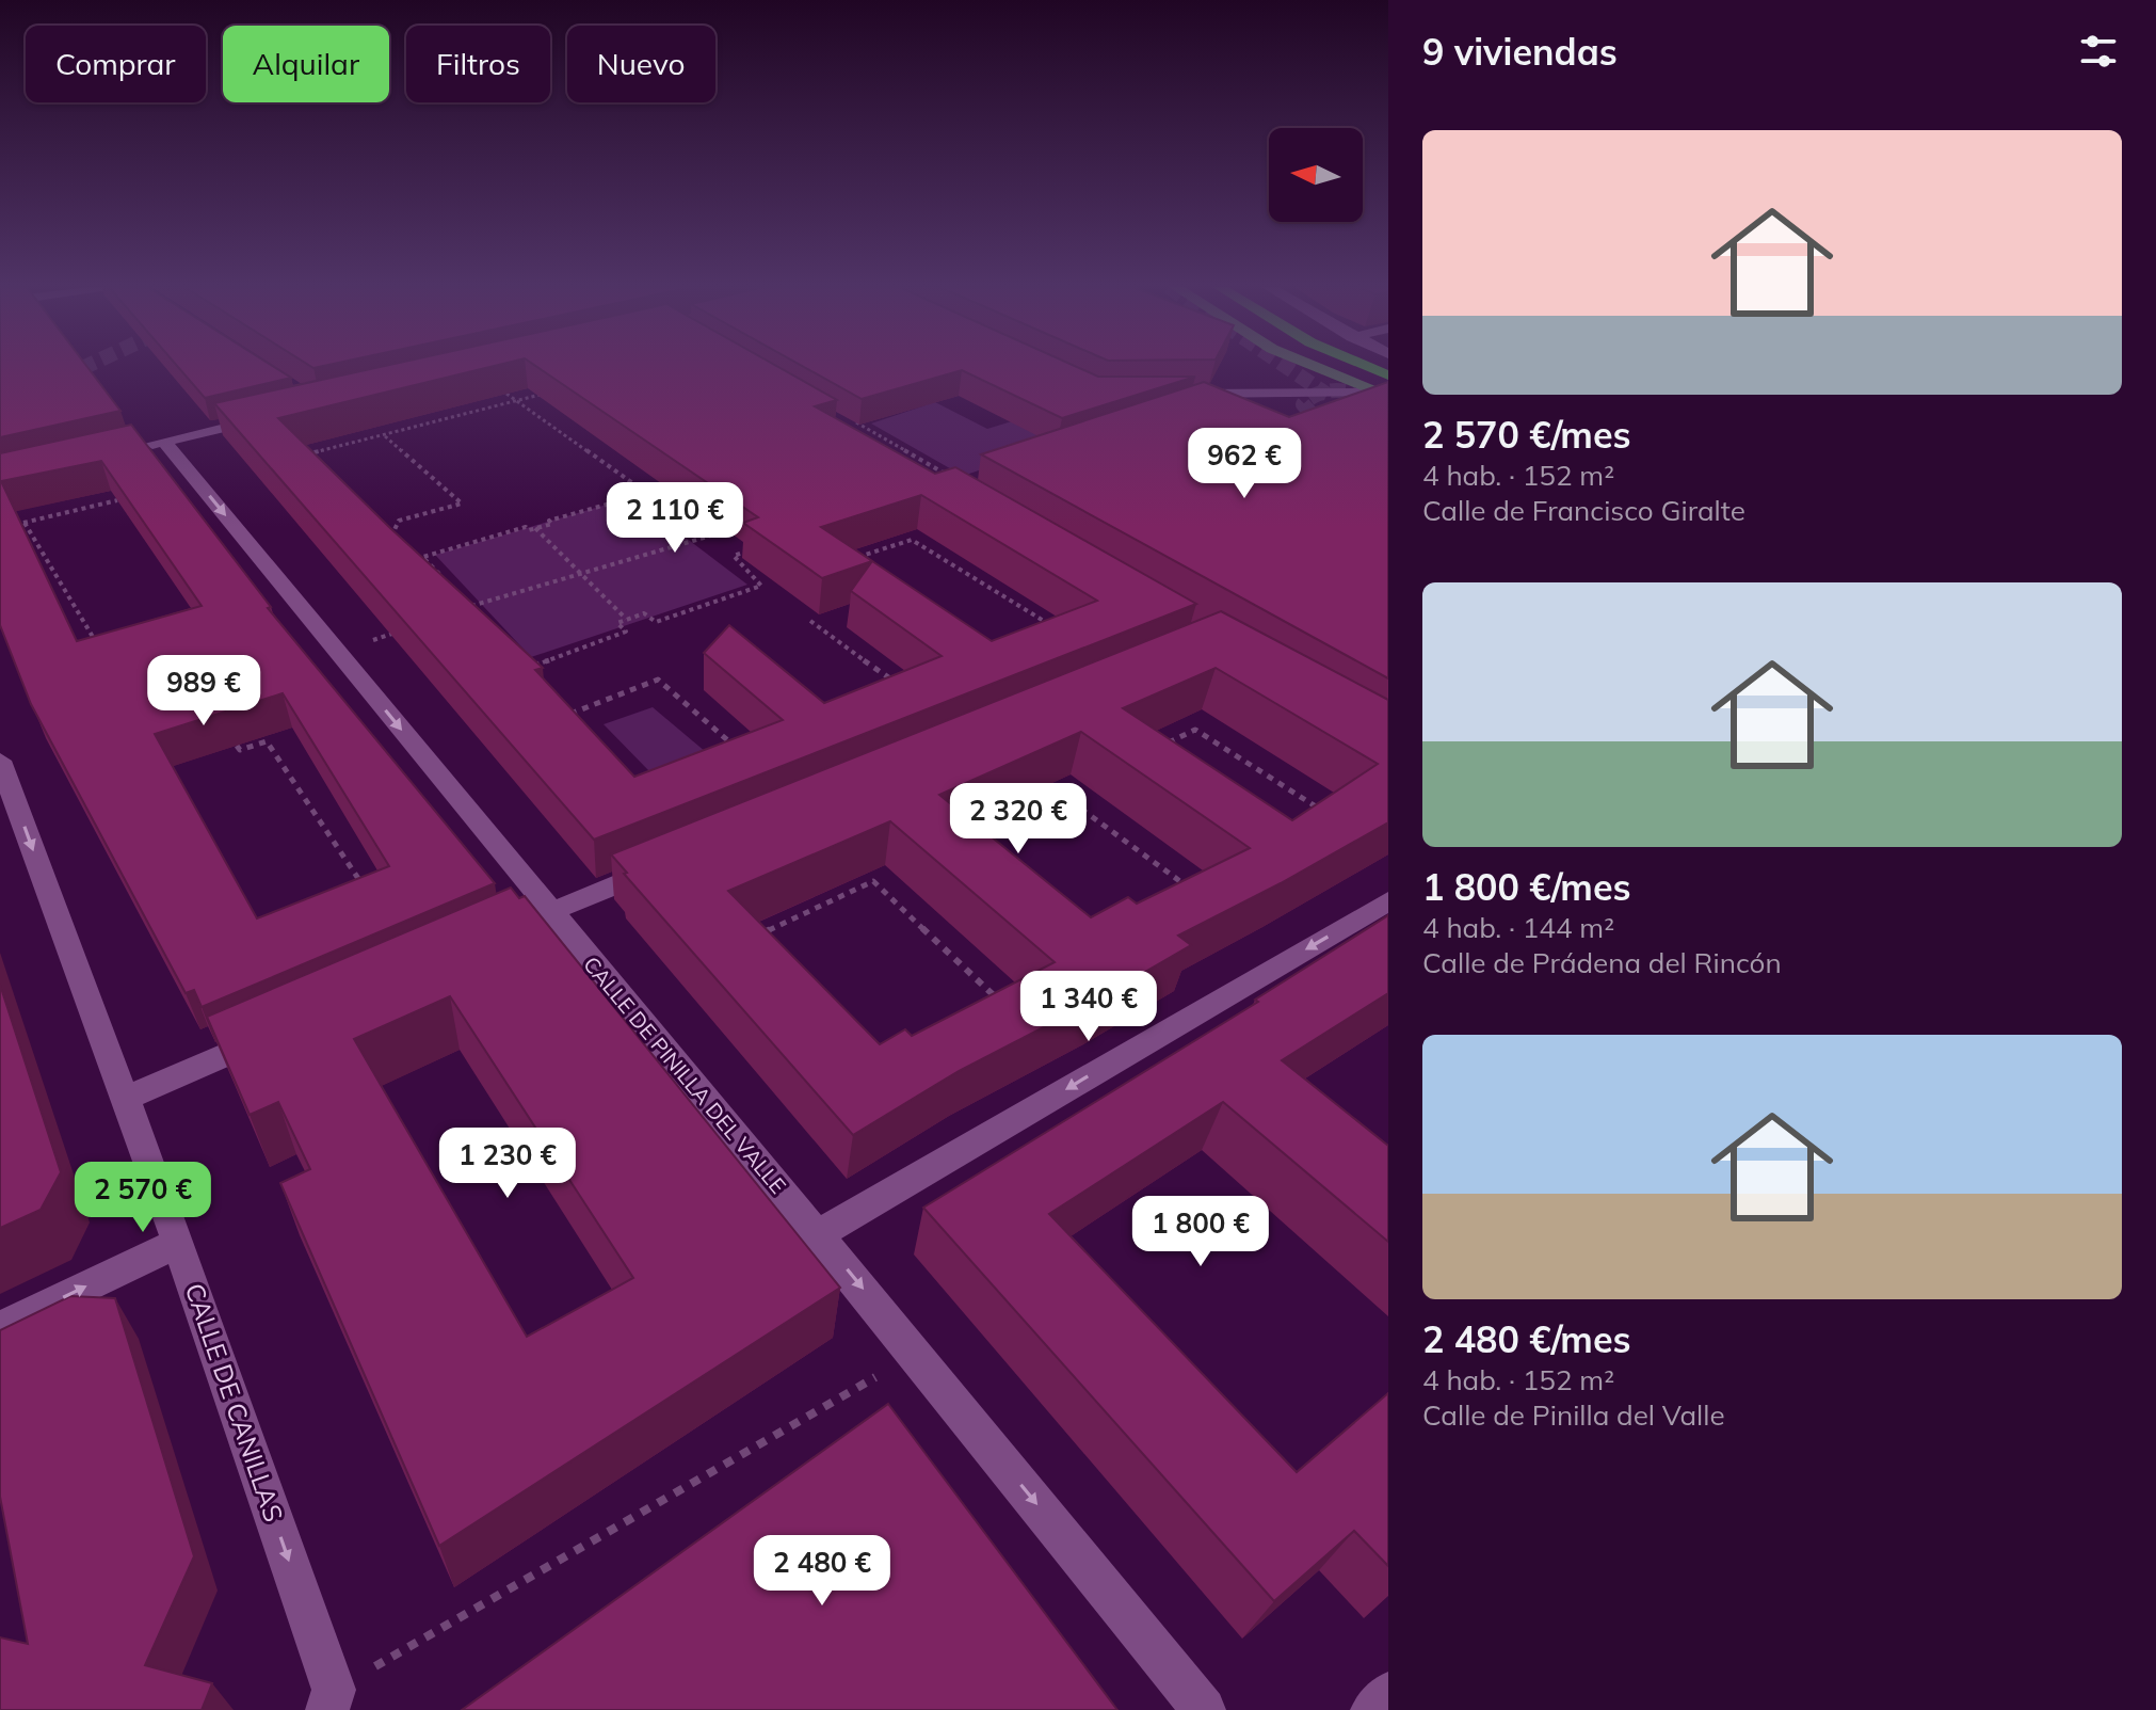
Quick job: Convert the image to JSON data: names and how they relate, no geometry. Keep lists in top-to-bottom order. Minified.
{"streets":{"street":["CALLE DE PINILLA DEL VALLE","CALLE DE CANILLAS"]},"one_way":["CALLE DE PINILLA DEL VALLE","CALLE DE CANILLAS"],"north":"left","page":{"heading":"9 viviendas","chip":["Comprar","Alquilar","Filtros","Nuevo"],"list":[{"name":"2 570 €/mes","note":"4 hab. · 152 m² · Calle de Francisco Giralte"},{"name":"1 800 €/mes","note":"4 hab. · 144 m² · Calle de Prádena del Rincón"},{"name":"2 480 €/mes","note":"4 hab. · 152 m² · Calle de Pinilla del Valle"}],"price":["962 €","2 110 €","989 €","2 320 €","1 340 €","1 230 €","2 570 €","1 800 €","2 480 €"]}}
